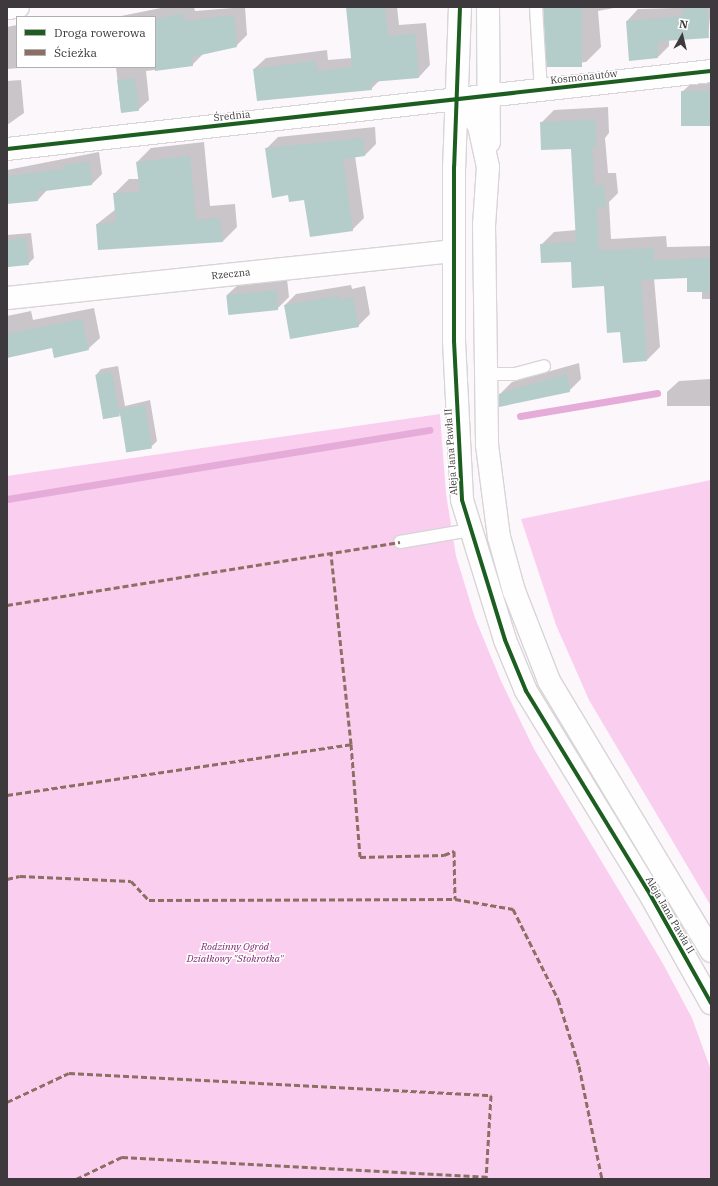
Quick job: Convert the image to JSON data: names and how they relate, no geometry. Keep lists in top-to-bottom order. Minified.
{"streets":{"street":["Kosmonautów","Średnia","Rzeczna","Aleja Jana Pawła II"]},"crossings":[["Kosmonautów","Średnia"],["Kosmonautów","Aleja Jana Pawła II"],["Średnia","Aleja Jana Pawła II"],["Rzeczna","Aleja Jana Pawła II"]],"parks":["Rodzinny Ogród Działkowy \"Stokrotka\""],"legend":["Droga rowerowa","Ścieżka"],"north":"top"}
